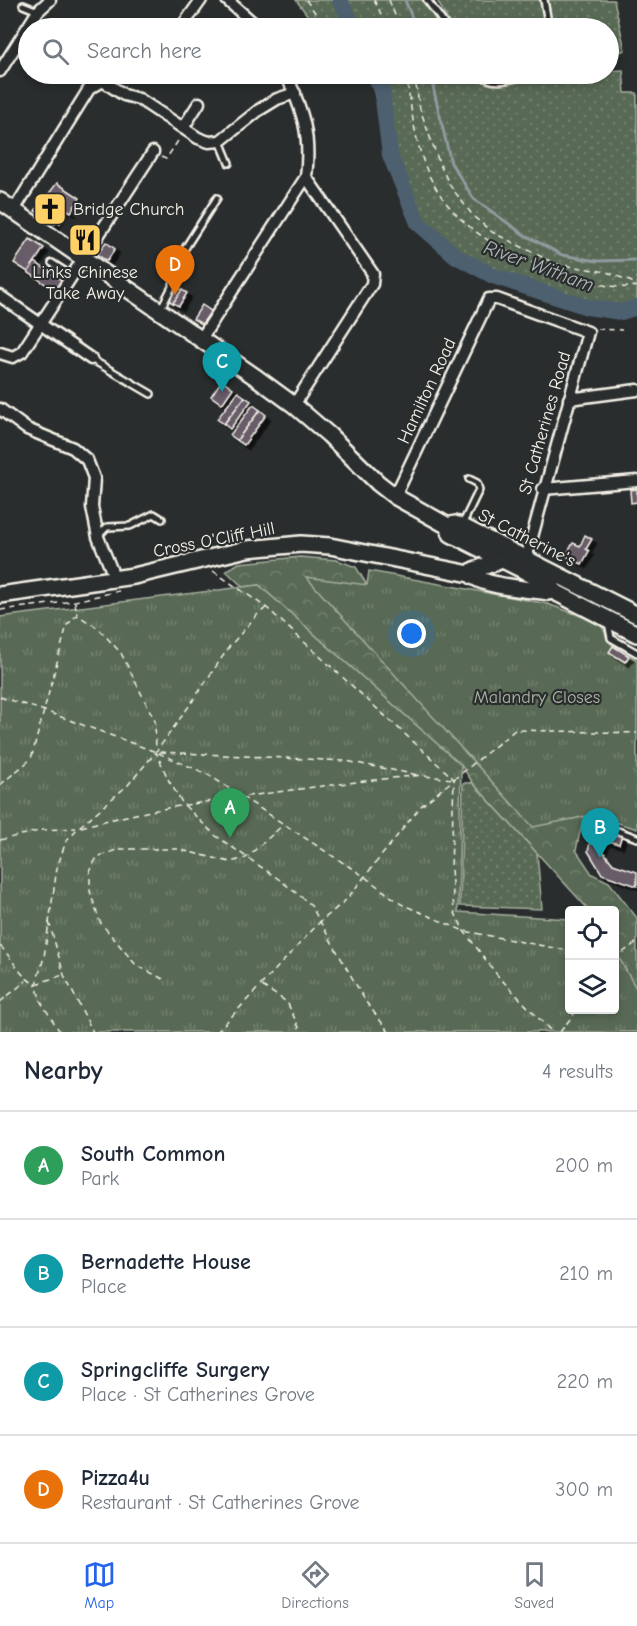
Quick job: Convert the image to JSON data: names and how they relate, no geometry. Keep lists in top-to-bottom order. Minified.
{"streets":{"main road":["St Catherine's","Cross O'Cliff Hill"],"street":["Hamilton Road","St Catherines Road"]},"crossings":[["Hamilton Road","St Catherines Road"],["St Catherines Road","St Catherine's"],["St Catherine's","Cross O'Cliff Hill"]],"water":["River Witham"],"parks":["Malandry Closes"],"places":{"church":["Bridge Church"],"restaurant":["Links Chinese Take Away"]},"page":{"search":"Search here","pins":["D","C","A","B"],"heading":["Nearby","4 results"],"list":[{"mark":"A","name":"South Common","note":"Park","value":"200 m"},{"mark":"B","name":"Bernadette House","note":"Place","value":"210 m"},{"mark":"C","name":"Springcliffe Surgery","note":"Place · St Catherines Grove","value":"220 m"},{"mark":"D","name":"Pizza4u","note":"Restaurant · St Catherines Grove","value":"300 m"}],"nav":["Map","Directions","Saved"]}}
